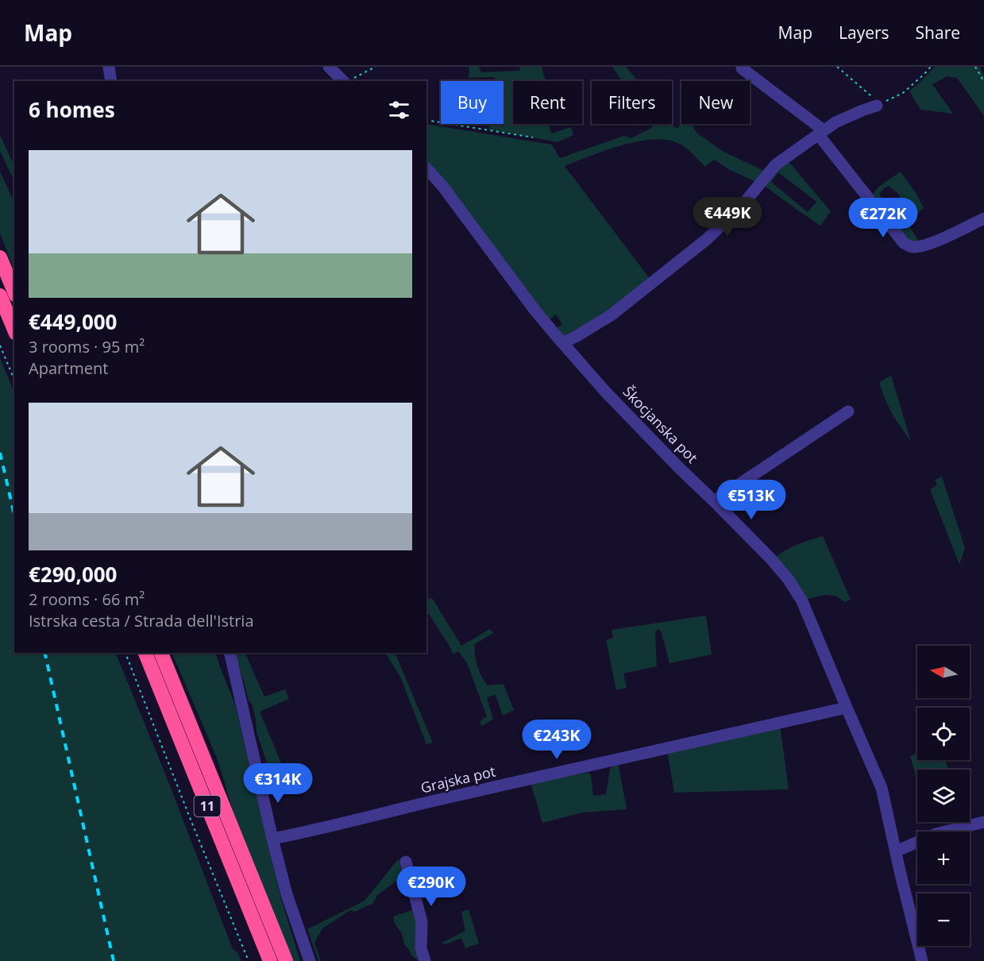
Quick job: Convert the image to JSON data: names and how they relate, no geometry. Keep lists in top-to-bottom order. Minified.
{"streets":{"highway":["11"],"street":["Škocjanska pot","Grajska pot"]},"crossings":[["Škocjanska pot","Grajska pot"]],"north":"left","page":{"header":"Map","nav":["Map","Layers","Share"],"chip":["Buy","Rent","Filters","New"],"heading":"6 homes","list":[{"name":"€449,000","note":"3 rooms · 95 m² · Apartment"},{"name":"€290,000","note":"2 rooms · 66 m² · Istrska cesta / Strada dell'Istria"}],"price":["€449K","€272K","€513K","€243K","€314K","€290K"],"map_buttons":["+","−"]}}
